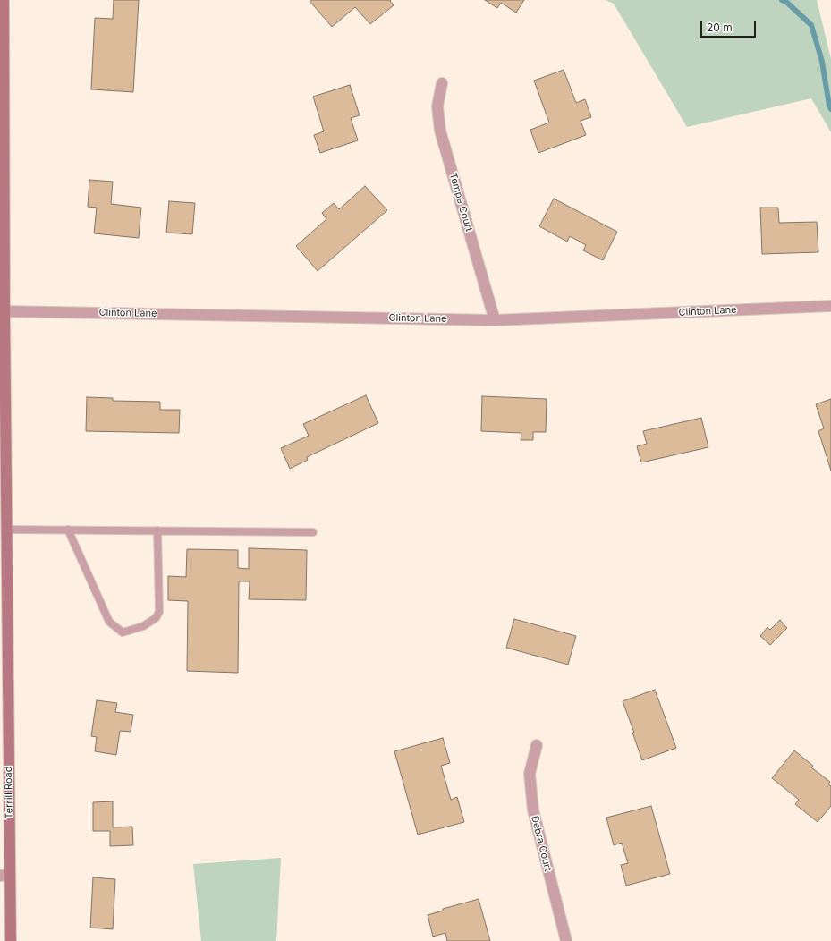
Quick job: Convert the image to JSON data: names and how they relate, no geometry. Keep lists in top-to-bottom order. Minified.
{"streets":{"street":["Tempe Court","Clinton Lane","Terrill Road","Debra Court"]},"crossings":[["Tempe Court","Clinton Lane"],["Clinton Lane","Terrill Road"]],"scale_bar":"20 m"}
